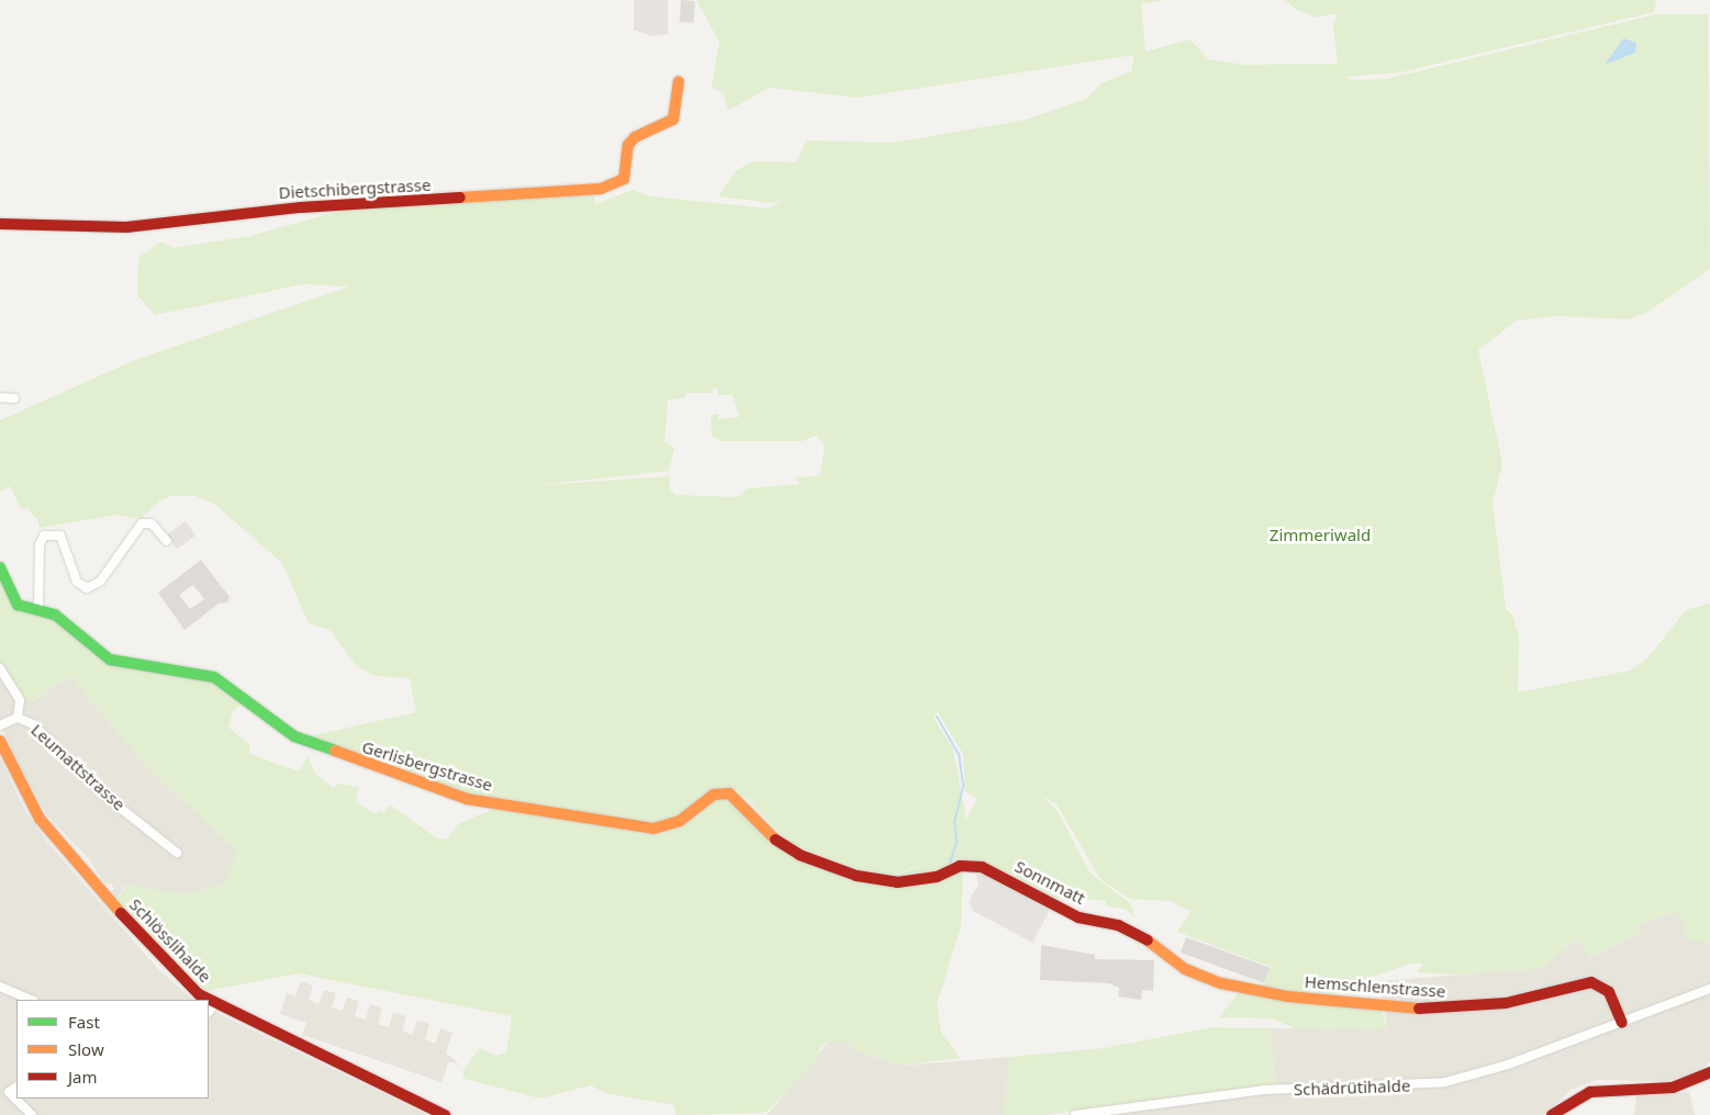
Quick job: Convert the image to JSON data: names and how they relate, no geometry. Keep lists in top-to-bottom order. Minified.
{"streets":{"street":["Dietschibergstrasse","Gerlisbergstrasse","Leumattstrasse","Sonnmatt","Schlösslihalde","Hemschlenstrasse","Schädrütihalde"]},"crossings":[["Gerlisbergstrasse","Sonnmatt"],["Sonnmatt","Hemschlenstrasse"],["Hemschlenstrasse","Schädrütihalde"]],"parks":["Zimmeriwald"],"legend":["Fast","Slow","Jam"]}
